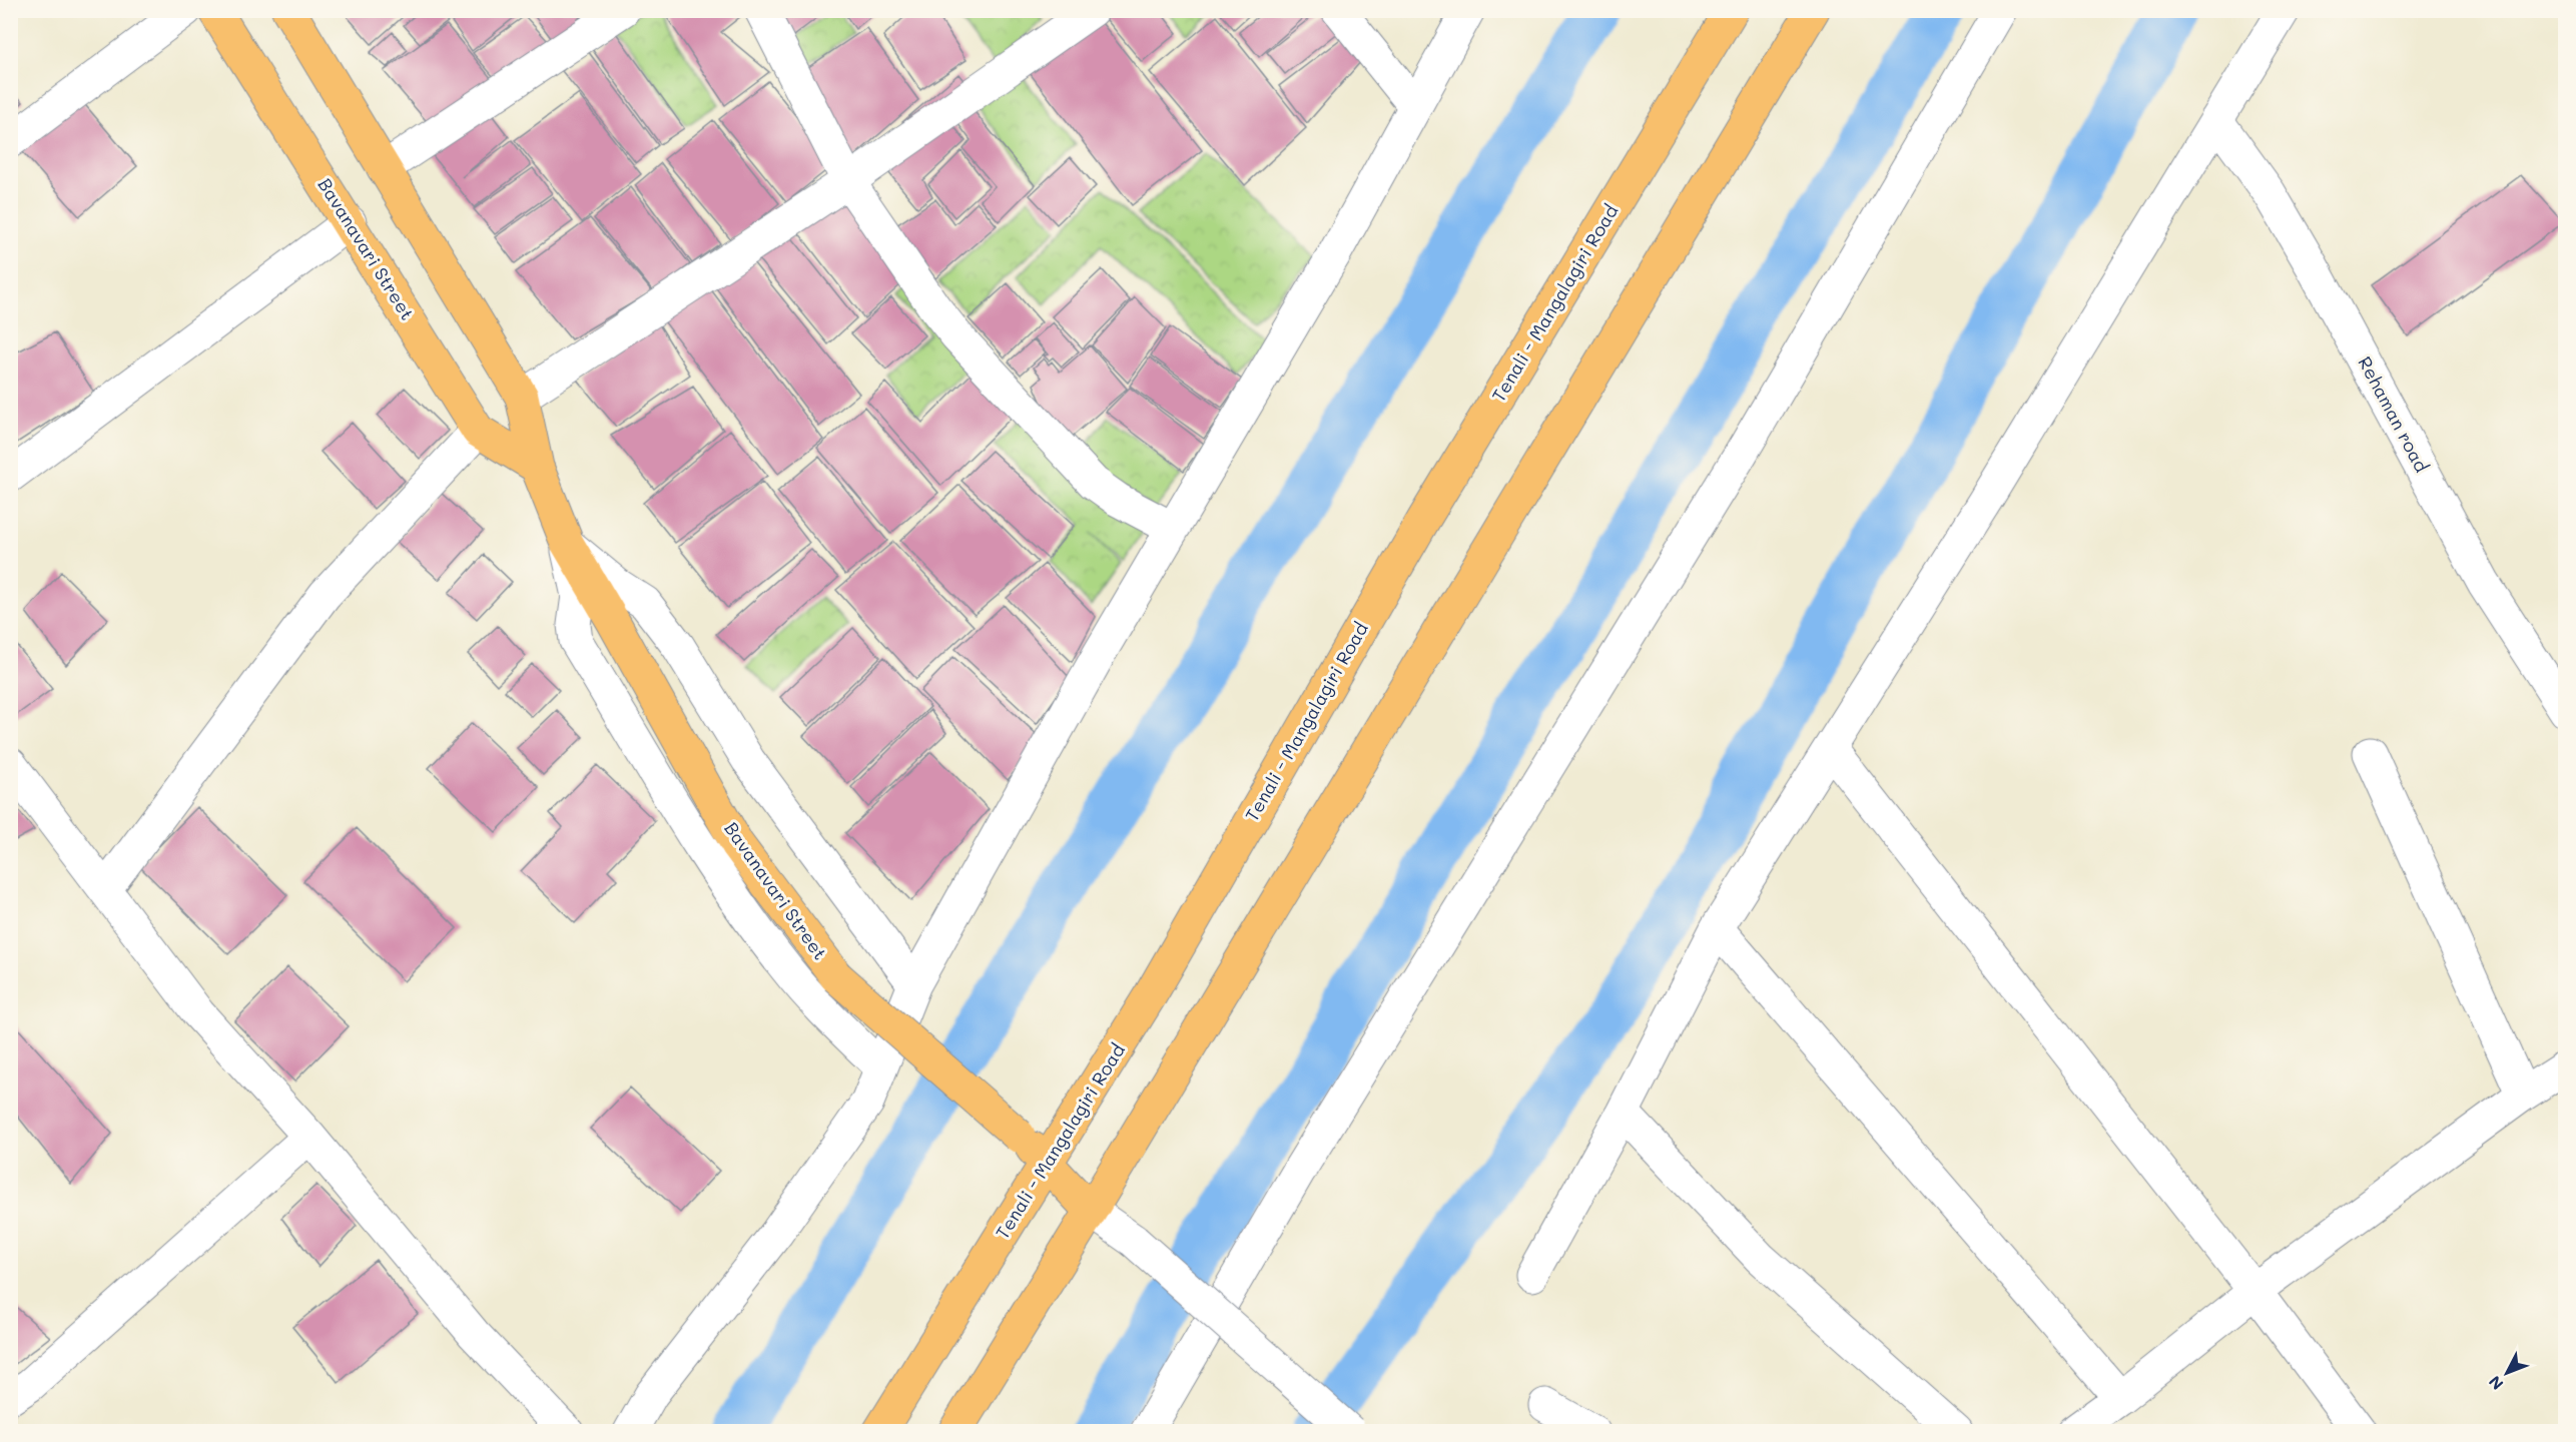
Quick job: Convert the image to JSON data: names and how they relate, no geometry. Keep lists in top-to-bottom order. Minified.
{"streets":{"main road":["Bavanavari Street","Tenali - Mangalagiri Road"],"street":["Rehaman road"]},"crossings":[["Bavanavari Street","Tenali - Mangalagiri Road"]],"north":"bottom left"}
